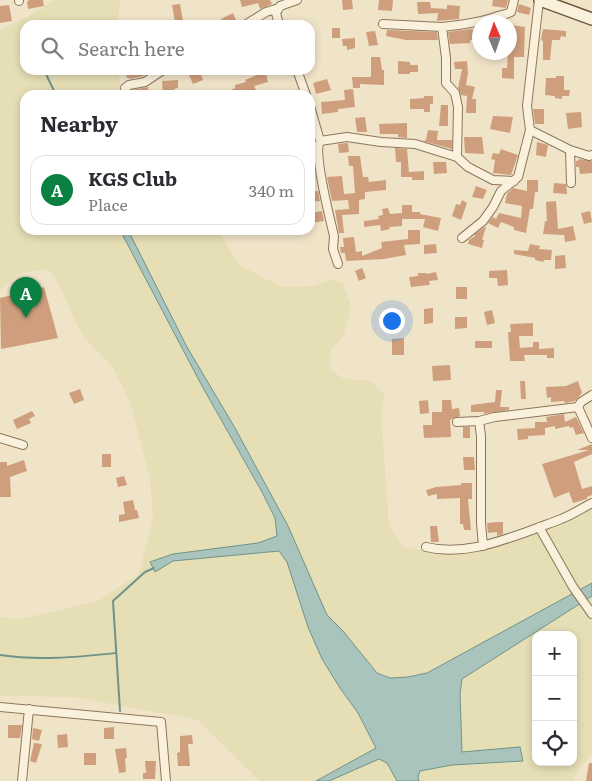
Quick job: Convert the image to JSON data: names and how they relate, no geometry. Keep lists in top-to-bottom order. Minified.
{"north":"top","page":{"search":"Search here","heading":"Nearby","list":[{"mark":"A","name":"KGS Club","note":"Place","value":"340 m"}],"pins":"A","map_buttons":["+","−"]}}
